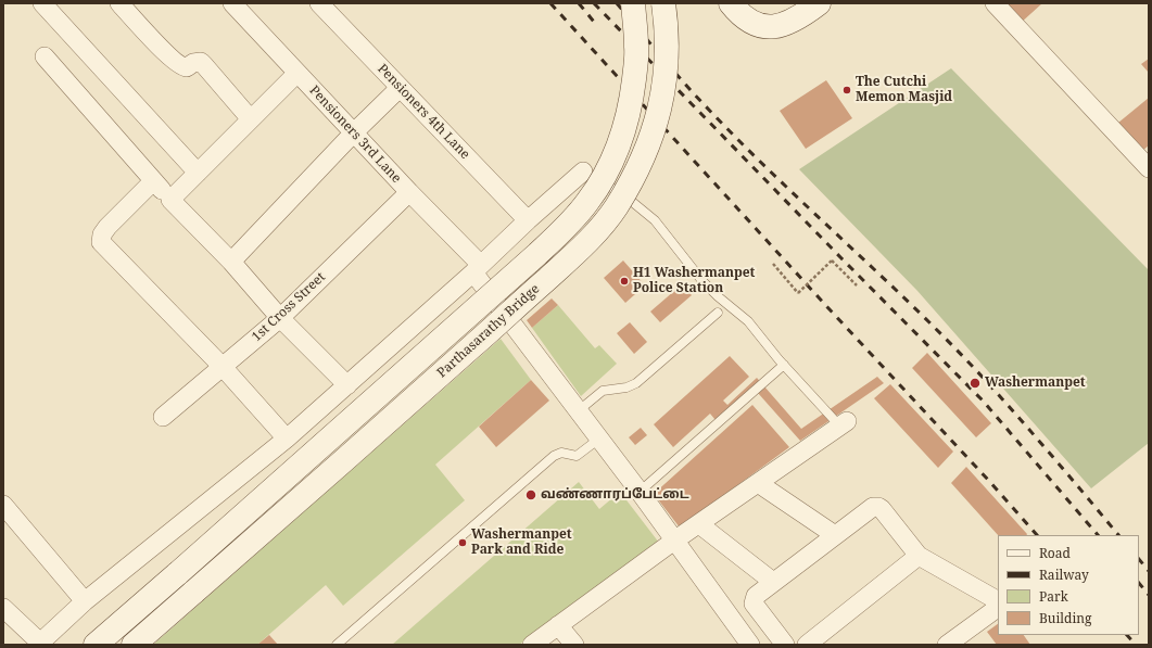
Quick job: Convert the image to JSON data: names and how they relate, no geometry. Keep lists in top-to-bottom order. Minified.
{"streets":{"main road":["Parthasarathy Bridge"],"street":["Pensioners 4th Lane","Pensioners 3rd Lane","1st Cross Street"]},"crossings":[["Pensioners 3rd Lane","1st Cross Street"]],"places":["The Cutchi Memon Masjid","H1 Washermanpet Police Station","Washermanpet","வண்ணாரப்பேட்டை","Washermanpet Park and Ride"],"legend":["Road","Railway","Park","Building"]}
